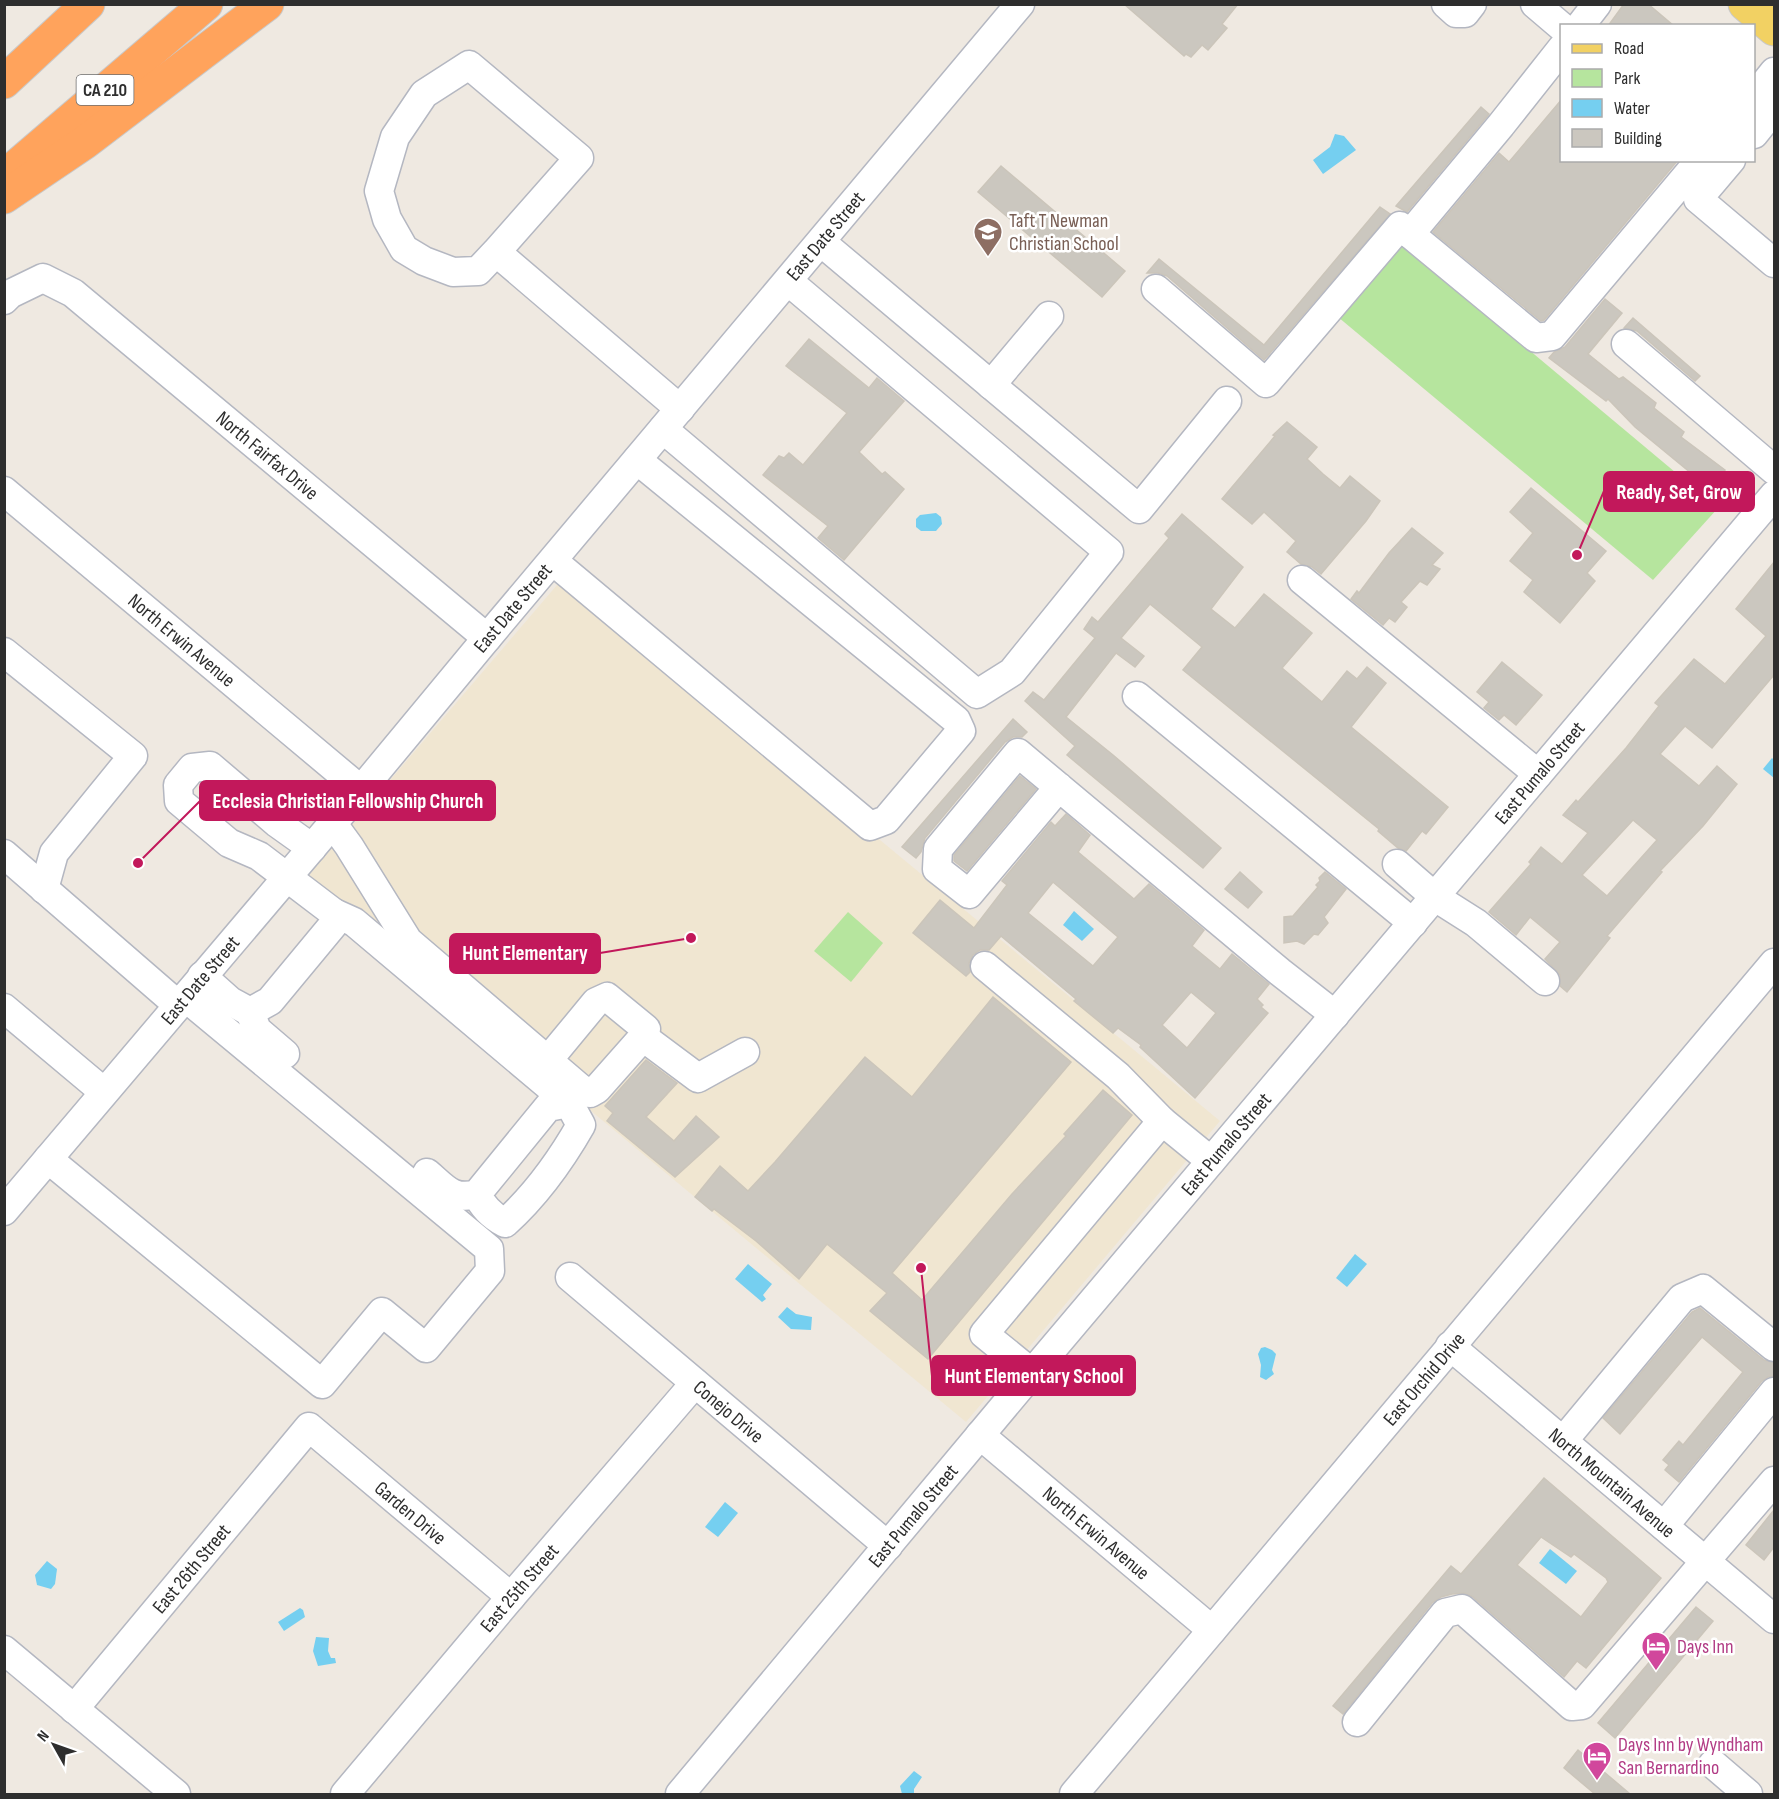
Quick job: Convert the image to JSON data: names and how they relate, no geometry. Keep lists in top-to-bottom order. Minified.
{"streets":{"highway":["CA 210"],"street":["East Date Street","North Fairfax Drive","North Erwin Avenue","East Pumalo Street","East Orchid Drive","Conejo Drive","North Mountain Avenue","Garden Drive","East 26th Street","East 25th Street"]},"crossings":[["East Date Street","North Fairfax Drive"],["East Date Street","North Erwin Avenue"],["North Erwin Avenue","East Pumalo Street"],["North Erwin Avenue","East Orchid Drive"],["East Pumalo Street","Conejo Drive"],["East Orchid Drive","North Mountain Avenue"],["Conejo Drive","East 25th Street"],["Garden Drive","East 26th Street"],["Garden Drive","East 25th Street"]],"places":{"school or university":["Taft T Newman Christian School"],"other":["Ready, Set, Grow","Ecclesia Christian Fellowship Church","Hunt Elementary","Hunt Elementary School"],"hotel":["Days Inn","Days Inn by Wyndham San Bernardino"]},"legend":["Road","Park","Water","Building"],"north":"top left"}
